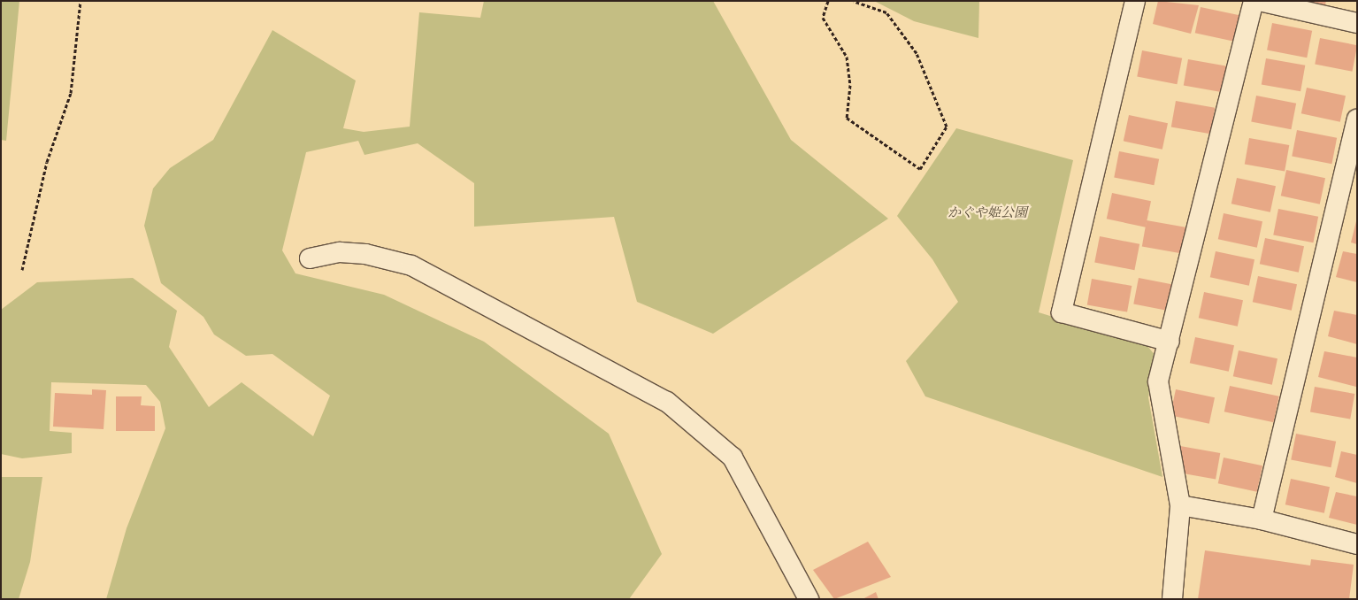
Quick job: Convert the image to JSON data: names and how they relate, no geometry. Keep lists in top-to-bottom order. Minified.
{"parks":["かぐや姫公園"]}
